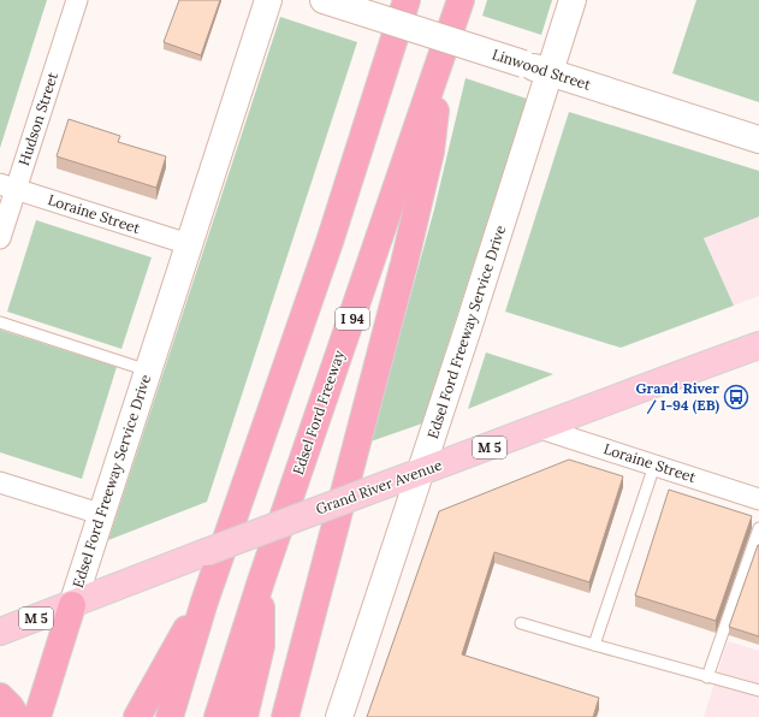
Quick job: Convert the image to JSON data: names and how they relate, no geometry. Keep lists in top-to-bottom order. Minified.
{"streets":{"highway":["I 94","Edsel Ford Freeway"],"main road":["M 5","Grand River Avenue"],"street":["Linwood Street","Hudson Street","Loraine Street","Edsel Ford Freeway Service Drive"]},"crossings":[["Linwood Street","Edsel Ford Freeway Service Drive"],["Hudson Street","Loraine Street"],["Loraine Street","Edsel Ford Freeway Service Drive"],["Loraine Street","Grand River Avenue"],["Edsel Ford Freeway Service Drive","Grand River Avenue"]],"places":{"bus stop":["Grand River / I-94 (EB)"]}}
